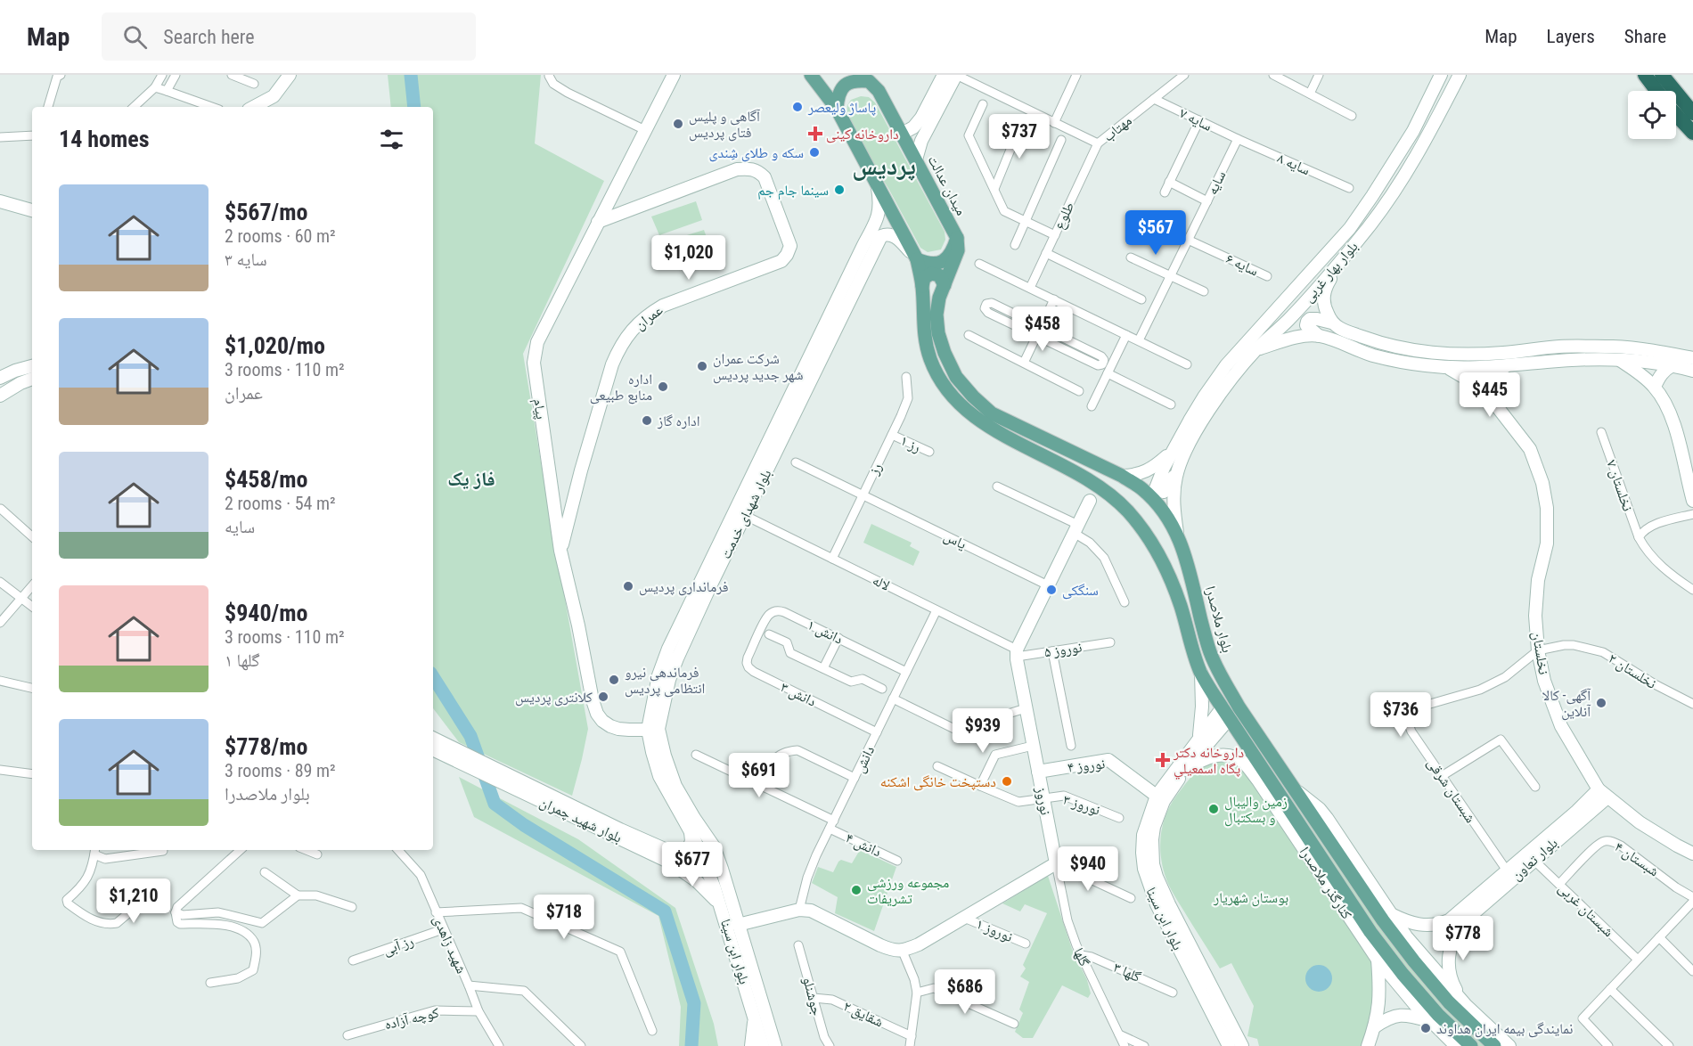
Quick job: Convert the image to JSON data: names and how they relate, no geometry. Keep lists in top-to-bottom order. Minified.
{"streets":{"main road":["میدان عدالت","بلوار بهار غربی","عمران","پیام","بلوار شهدای خدمت","بلوار ملاصدرا","نخلستان","نوروز ۴","نوروز","بلوار شهید چمران","بلوار تعاون","کنارگذر ملاصدرا","بلوار ابن سینا"],"street":["سایه ۷","مهتاب","سایه ۸","سایه","طلوع","سایه ۶","رز ۱","رز","نخلستان ۷","یاس","لاله","دانش ۱","نوروز ۵","نخلستان ۲","دانش ۳","دانش","شبستان شرقی","نوروز ۳","دانش ۴","شبستان ۴","شبستان غربی","نوروز ۱","شهید زاهدی","رز آبی","گلها","گلها ۳","جوشنلو","شقایق ۲","کوچه آزاده"]},"crossings":[["سایه ۷","مهتاب"],["سایه ۷","سایه ۸"],["سایه ۷","سایه"],["مهتاب","طلوع"],["سایه ۸","سایه"],["سایه","سایه ۶"],["میدان عدالت","بلوار شهدای خدمت"],["میدان عدالت","بلوار ملاصدرا"],["عمران","پیام"],["پیام","بلوار شهدای خدمت"],["رز ۱","رز"],["رز","یاس"],["رز","لاله"],["بلوار شهدای خدمت","لاله"],["بلوار شهدای خدمت","بلوار شهید چمران"],["بلوار شهدای خدمت","بلوار ابن سینا"],["لاله","نوروز ۵"],["لاله","دانش"],["لاله","نوروز"],["دانش ۱","دانش ۳"],["دانش ۱","دانش"],["نوروز ۵","نوروز"],["نخلستان","نخلستان ۲"],["نخلستان","شبستان شرقی"],["نخلستان","بلوار تعاون"],["نخلستان ۲","شبستان شرقی"],["دانش ۳","دانش"],["دانش","دانش ۴"],["نوروز ۴","نوروز"],["نوروز ۴","بلوار ابن سینا"],["شبستان شرقی","بلوار تعاون"],["نوروز","نوروز ۳"],["نوروز","گلها"],["بلوار شهید چمران","بلوار ابن سینا"],["بلوار تعاون","شبستان غربی"],["شبستان ۴","شبستان غربی"],["شهید زاهدی","رز آبی"],["شهید زاهدی","کوچه آزاده"],["گلها","گلها ۳"],["جوشنلو","شقایق ۲"]],"districts":["پردیس","فاز یک"],"parks":["بوستان شهریار"],"places":{"other":["پاساژ ولیعصر","آگاهی و پلیس فتای پردیس","سکه و طلای شِندی","سینما جام جم","شرکت عمران شهر جدید پردیس","اداره منابع طبیعی","اداره گاز","فرمانداری پردیس","سنگکی","فرماندهی نیرو انتظامی پردیس","کلانتری پردیس","آگهی- کالا آنلاین","دستپخت خانگی اشکنه","زمین والیبال و بسکتبال","مجموعه ورزشی تشریفات","نمایندگی بیمه ایران هداوند"],"health":["داروخانه کینی","داروخانه دكتر پگاه اسمعيلي"]},"page":{"header":"Map","search":"Search here","nav":["Map","Layers","Share"],"heading":"14 homes","price":["$737","$567","$1,020","$458","$445","$736","$939","$691","$677","$940","$1,210","$718","$778","$686"],"list":[{"name":"$567/mo","note":"2 rooms · 60 m² · سایه ۳"},{"name":"$1,020/mo","note":"3 rooms · 110 m² · عمران"},{"name":"$458/mo","note":"2 rooms · 54 m² · سایه"},{"name":"$940/mo","note":"3 rooms · 110 m² · گلها ۱"},{"name":"$778/mo","note":"3 rooms · 89 m² · بلوار ملاصدرا"}]}}
